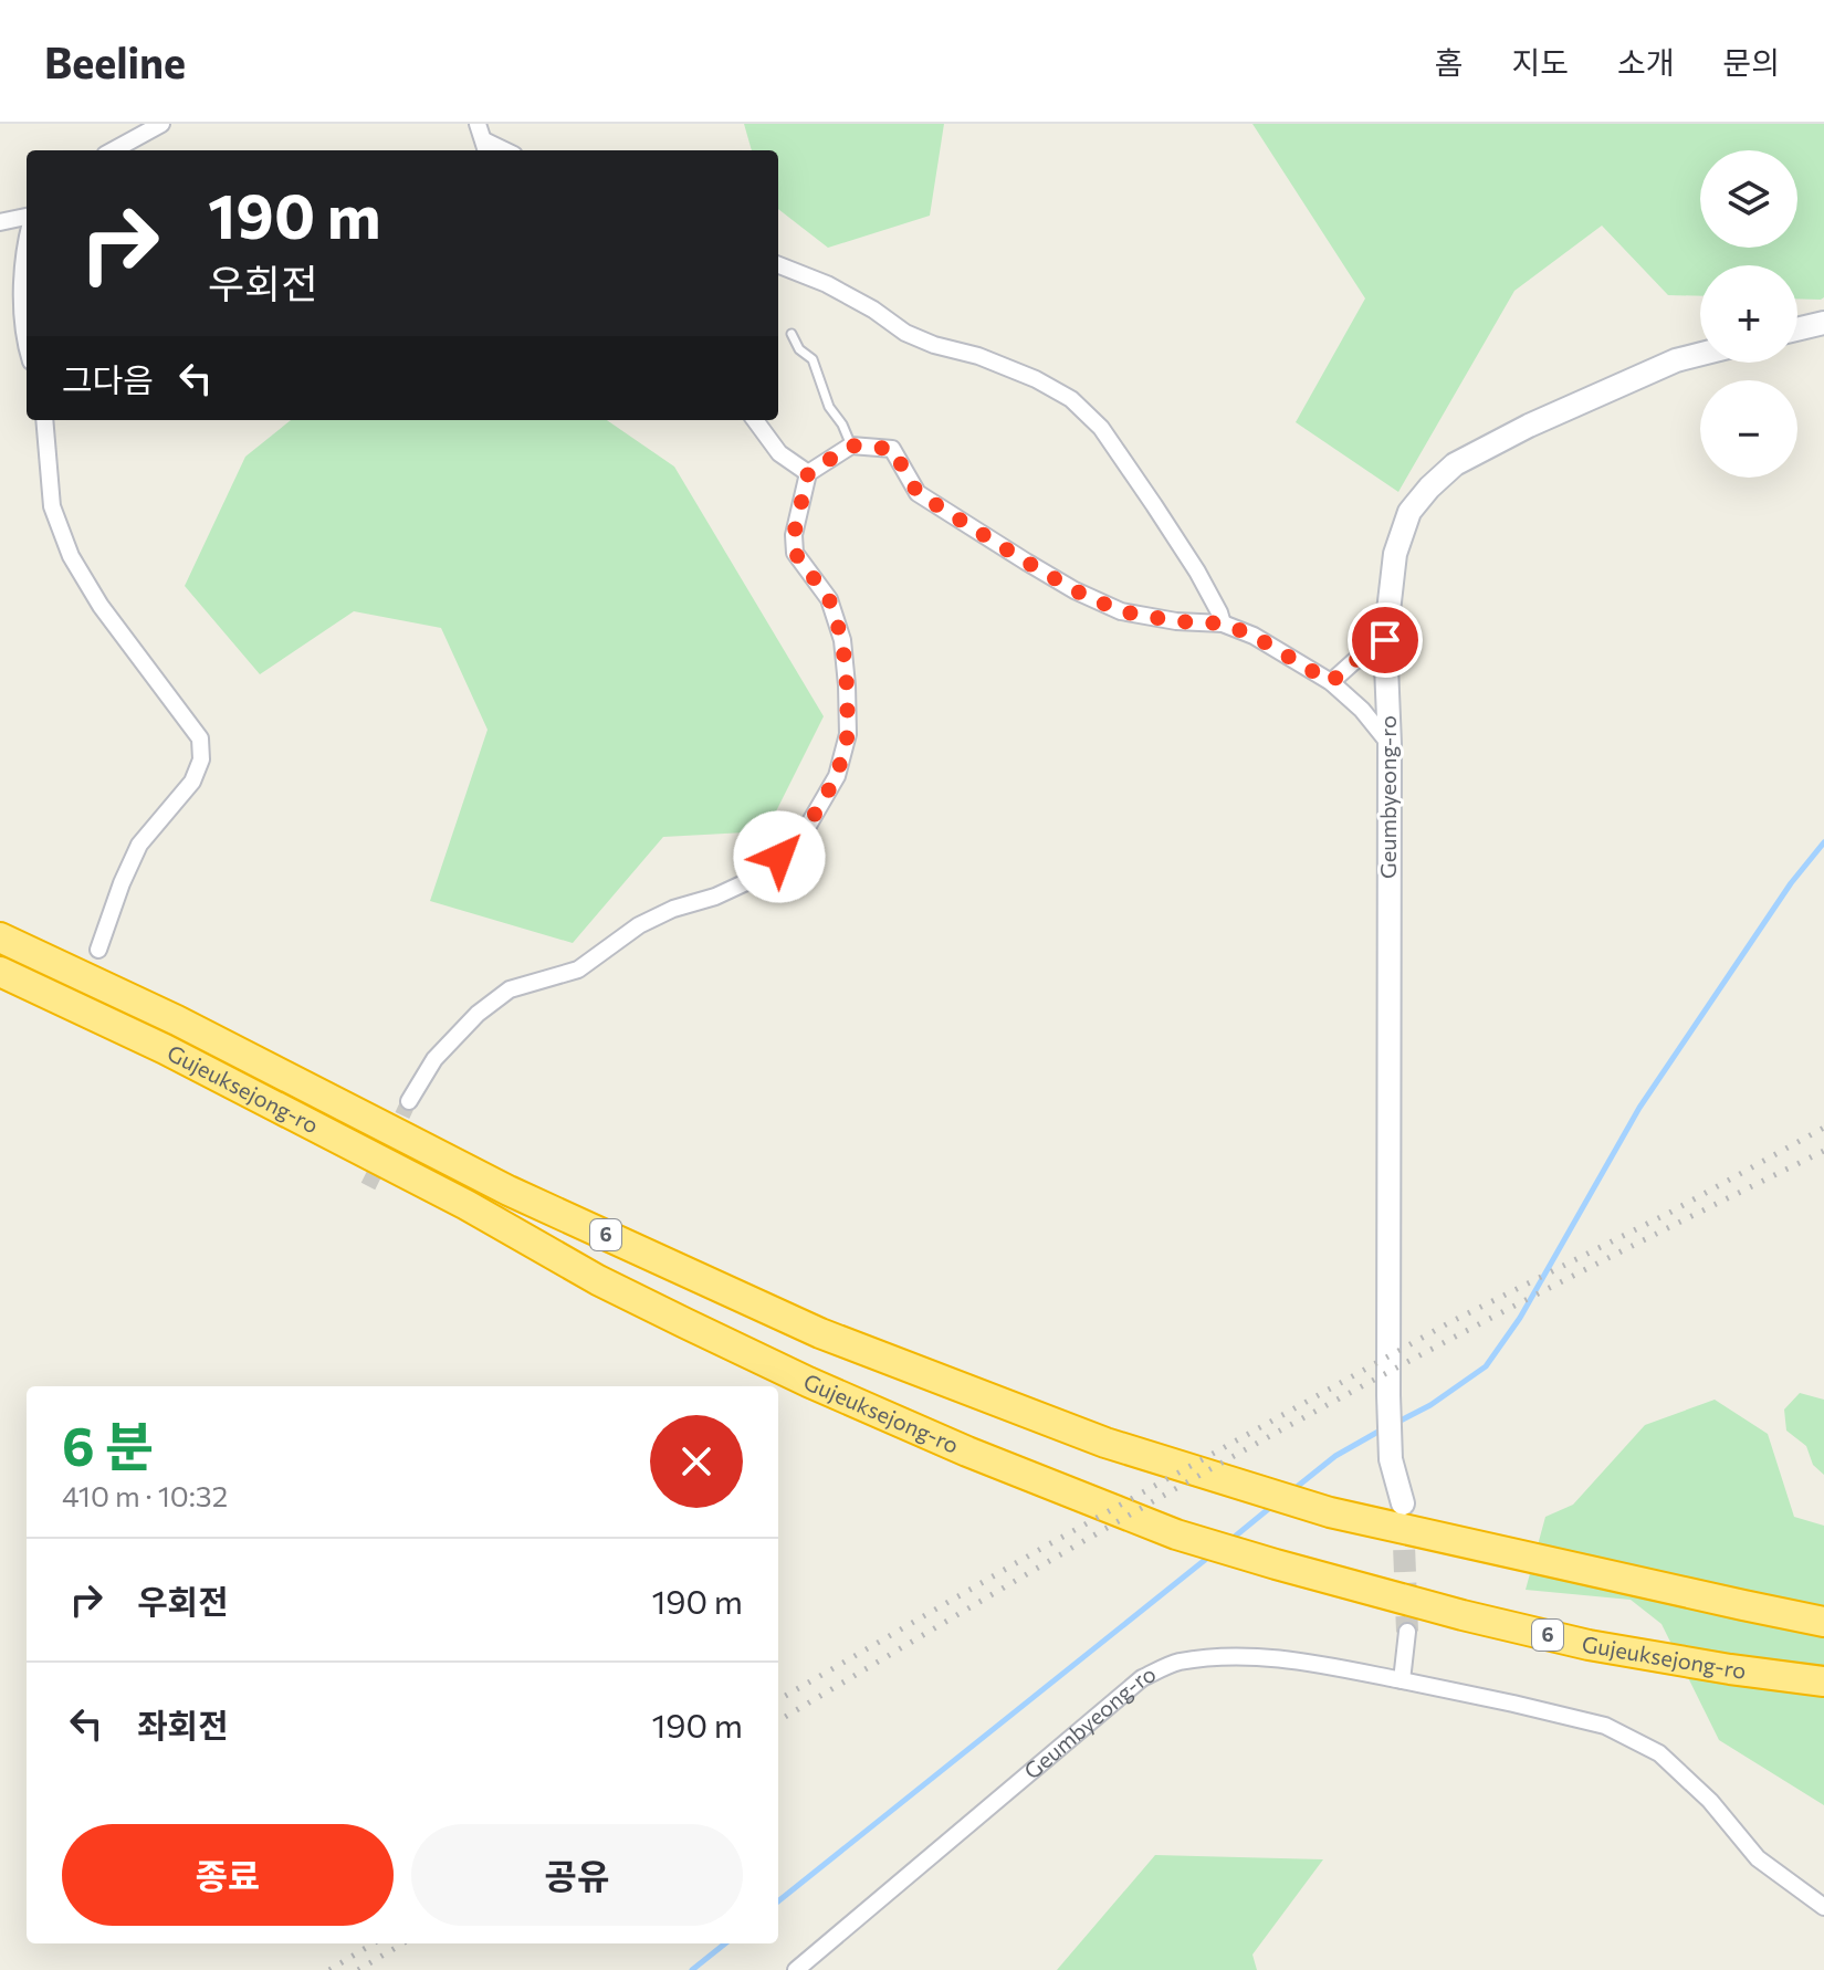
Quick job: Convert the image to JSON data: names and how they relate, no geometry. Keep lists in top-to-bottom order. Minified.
{"streets":{"highway":["Gujeuksejong-ro","6"],"street":["Geumbyeong-ro"]},"page":{"header":"Beeline","nav":["홈","지도","소개","문의"],"map_buttons":["+","−"],"turn":["190 m","우회전"],"then":"그다음","heading":["6 분","410 m · 10:32"],"list":[{"name":"우회전","value":"190 m"},{"name":"좌회전","value":"190 m"}],"buttons":["종료","공유"]}}
